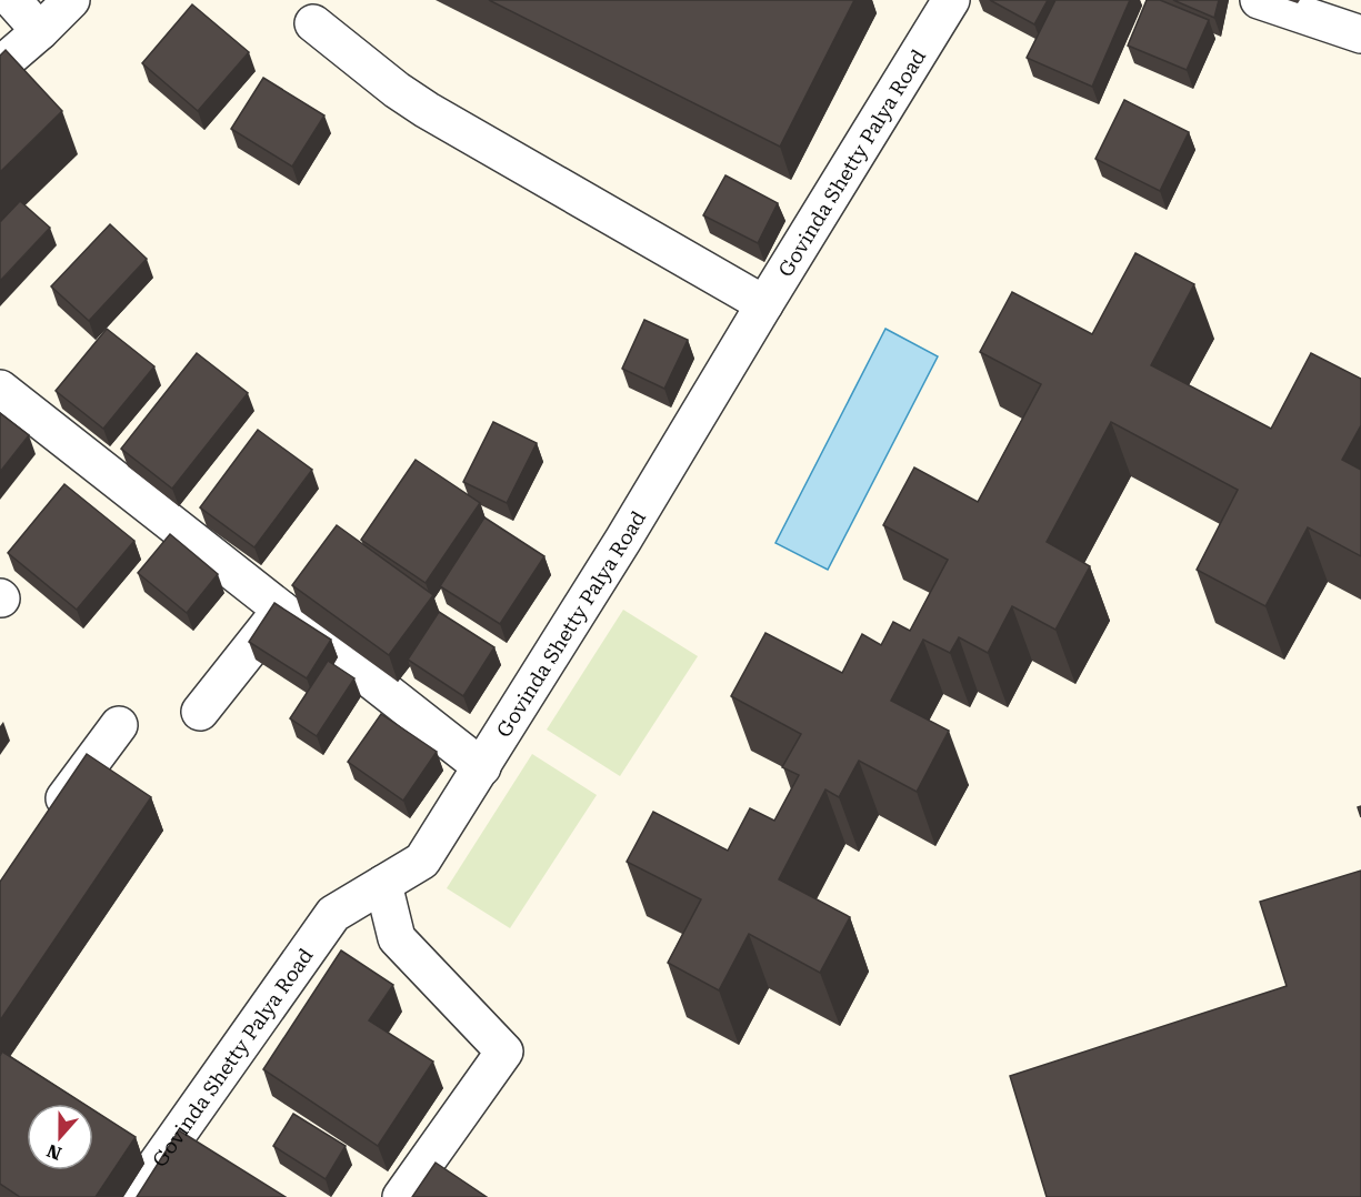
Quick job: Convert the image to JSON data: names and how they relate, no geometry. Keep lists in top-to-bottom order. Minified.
{"streets":{"street":["Govinda Shetty Palya Road"]},"north":"bottom"}
